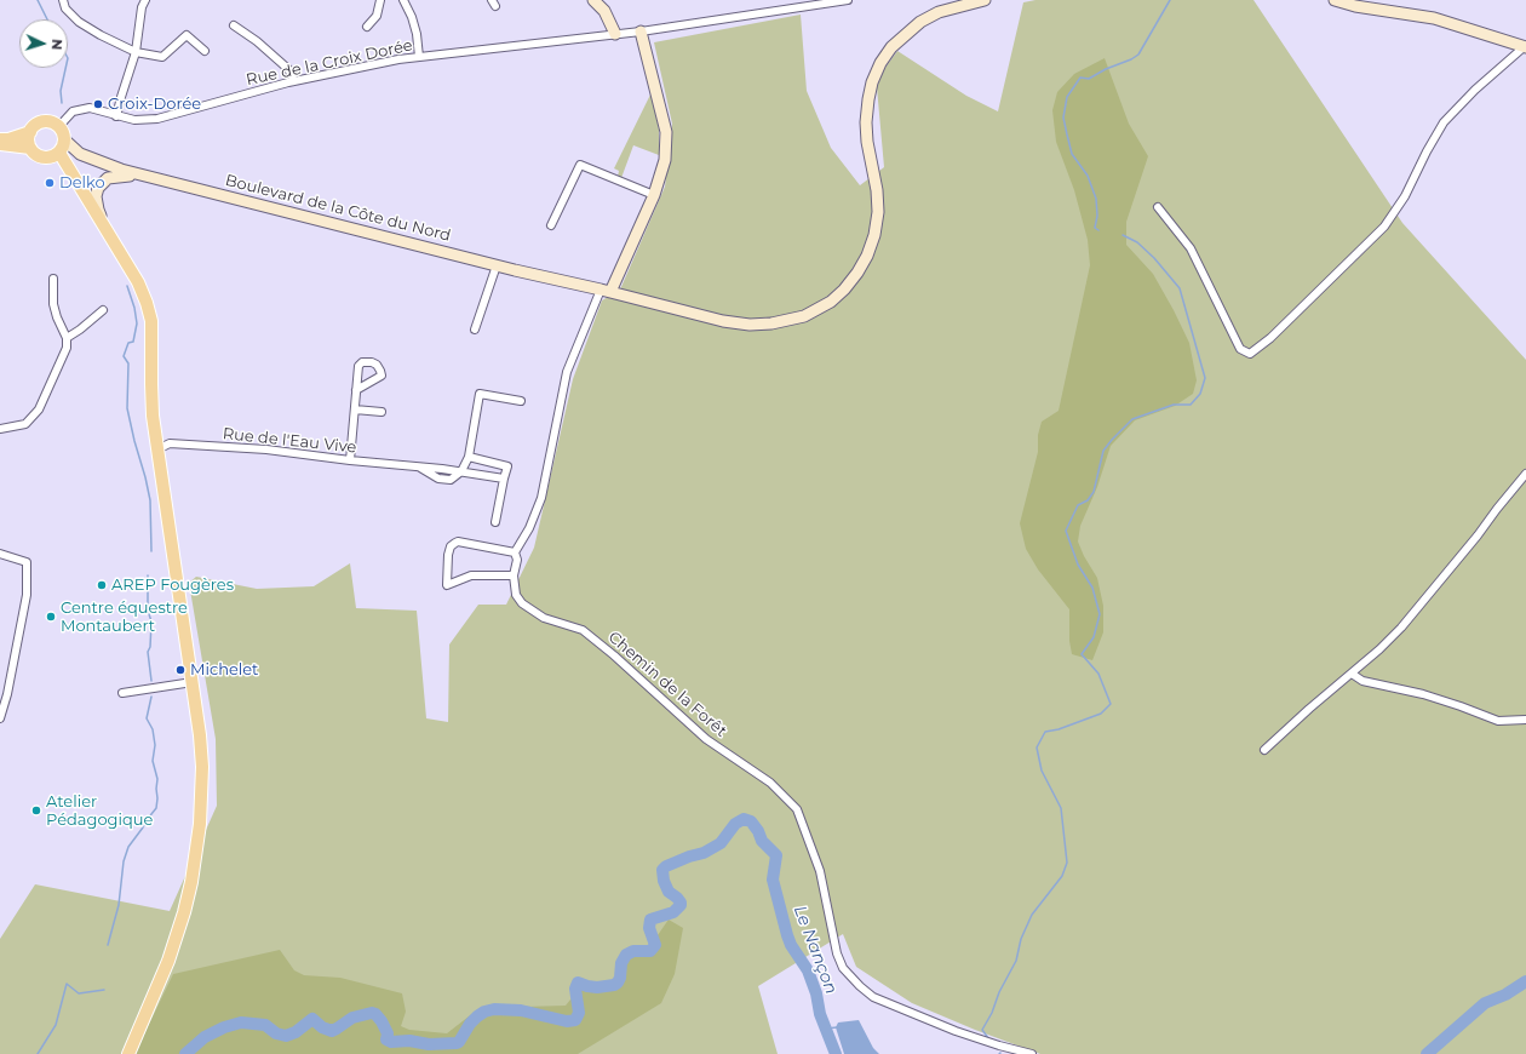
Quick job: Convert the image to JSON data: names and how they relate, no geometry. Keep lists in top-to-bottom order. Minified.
{"streets":{"main road":["Boulevard de la Côte du Nord"],"street":["Rue de la Croix Dorée","Rue de l'Eau Vive","Chemin de la Forêt"]},"crossings":[["Rue de la Croix Dorée","Boulevard de la Côte du Nord"]],"water":["Le Nançon"],"places":["Croix-Dorée","Delko","AREP Fougères","Centre équestre Montaubert","Michelet","Atelier Pédagogique"],"north":"right"}
